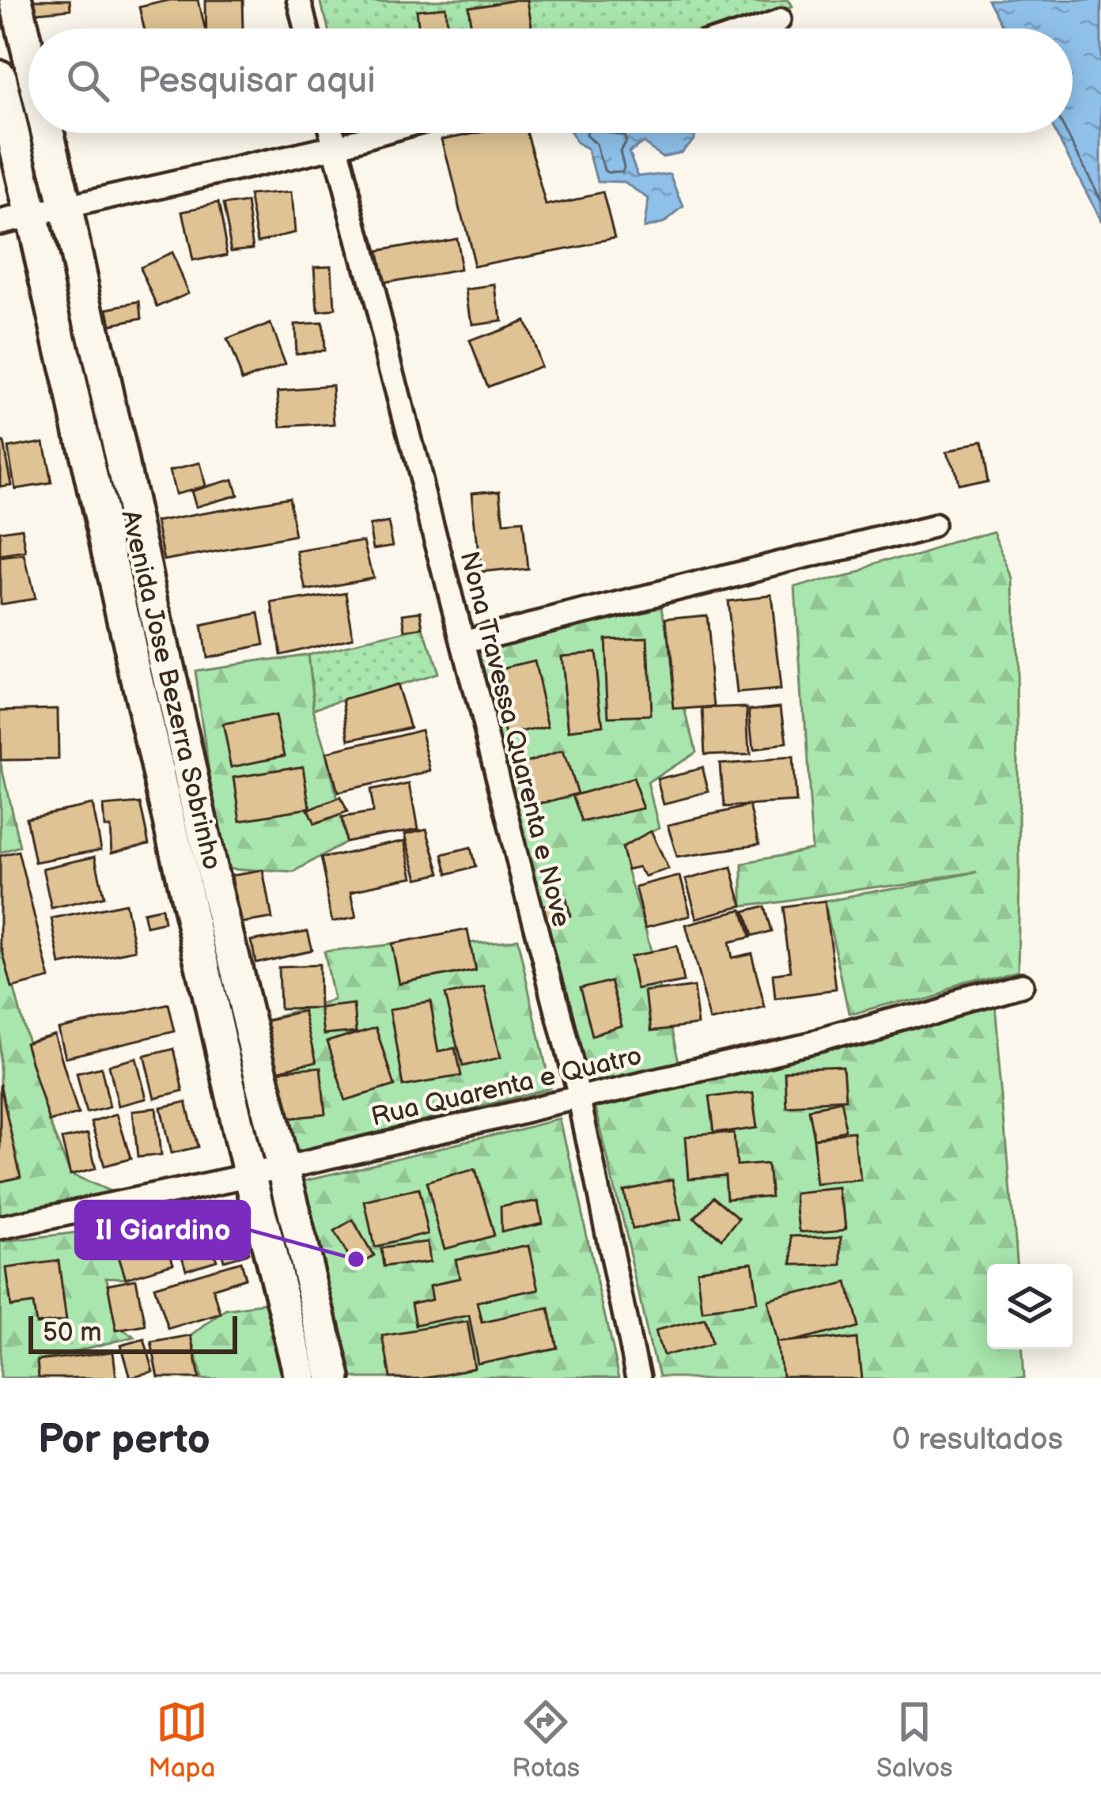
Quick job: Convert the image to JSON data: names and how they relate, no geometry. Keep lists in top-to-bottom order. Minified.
{"streets":{"main road":["Avenida Jose Bezerra Sobrinho"],"street":["Nona Travessa Quarenta e Nove","Rua Quarenta e Quatro"]},"crossings":[["Avenida Jose Bezerra Sobrinho","Rua Quarenta e Quatro"],["Nona Travessa Quarenta e Nove","Rua Quarenta e Quatro"]],"places":["Il Giardino"],"scale_bar":"50 m","page":{"search":"Pesquisar aqui","scale":"50 m","heading":["Por perto","0 resultados"],"nav":["Mapa","Rotas","Salvos"]}}
